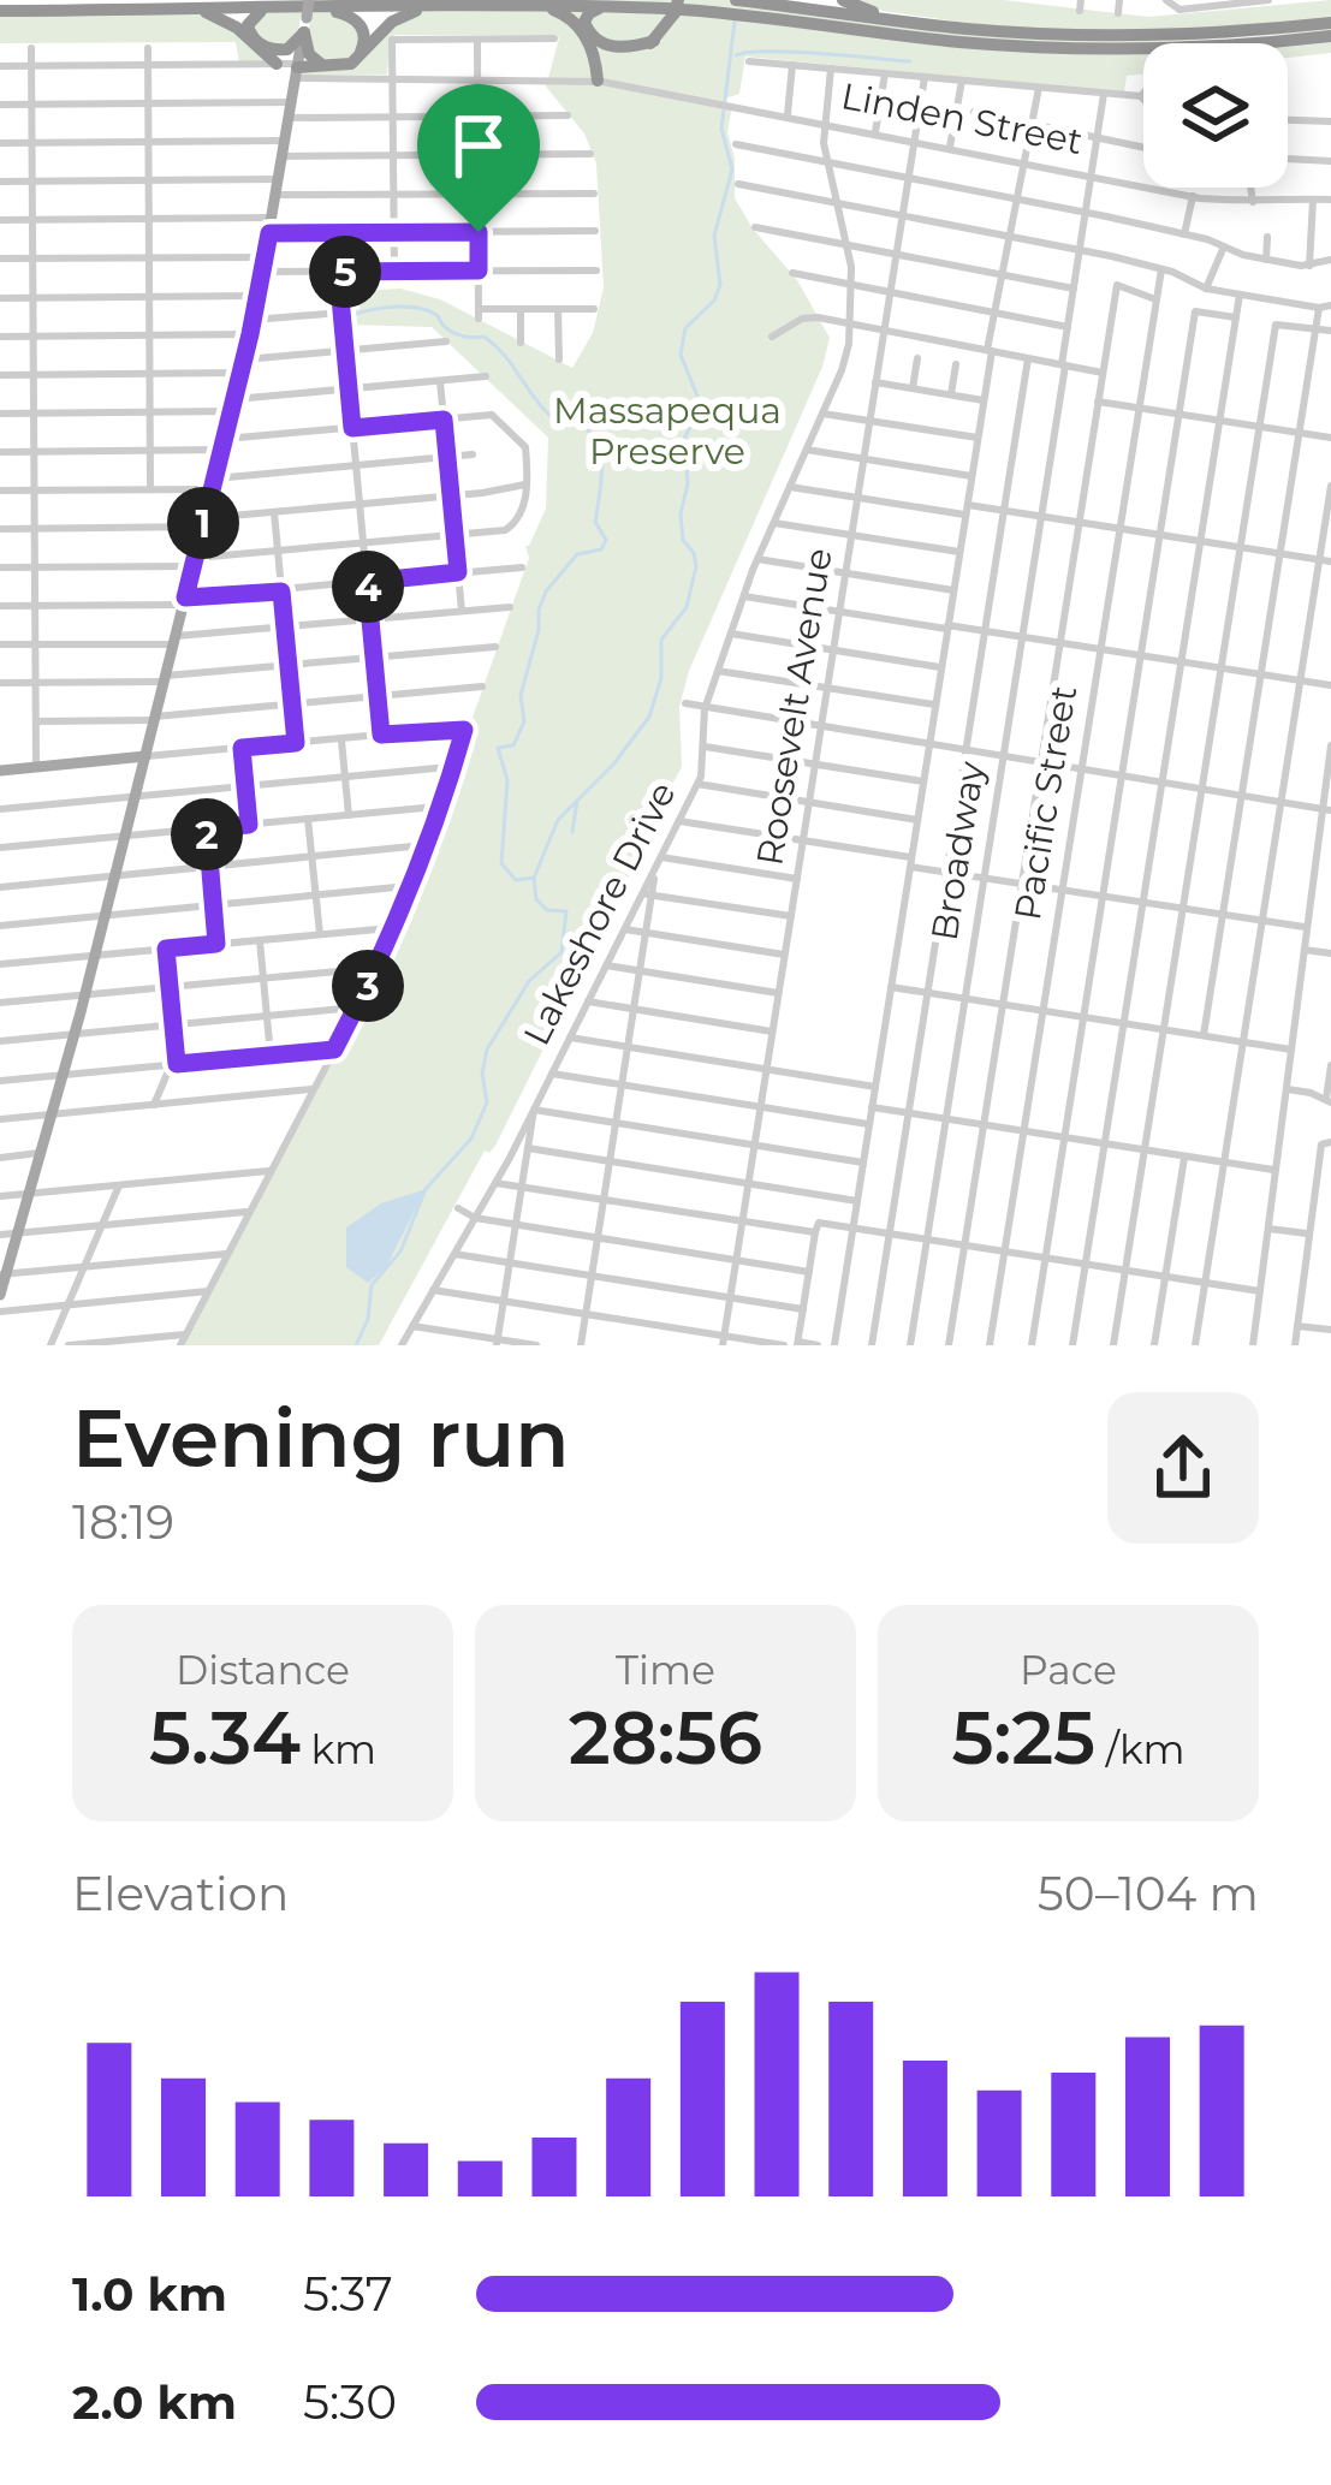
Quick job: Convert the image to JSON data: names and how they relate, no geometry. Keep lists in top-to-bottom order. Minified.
{"streets":{"street":["Linden Street","Roosevelt Avenue","Pacific Street","Broadway","Lakeshore Drive"]},"crossings":[["Linden Street","Roosevelt Avenue"],["Linden Street","Broadway"],["Linden Street","Lakeshore Drive"]],"parks":["Massapequa Preserve"],"page":{"pins":["5","1","4","2","3"],"heading":["Evening run","18:19"],"stats":[["Distance","5.34 km"],["Time","28:56"],["Pace","5:25 /km"]],"chart":["Elevation","50–104 m"],"list":[{"name":"1.0 km","note":"5:37"},{"name":"2.0 km","note":"5:30"}]}}
